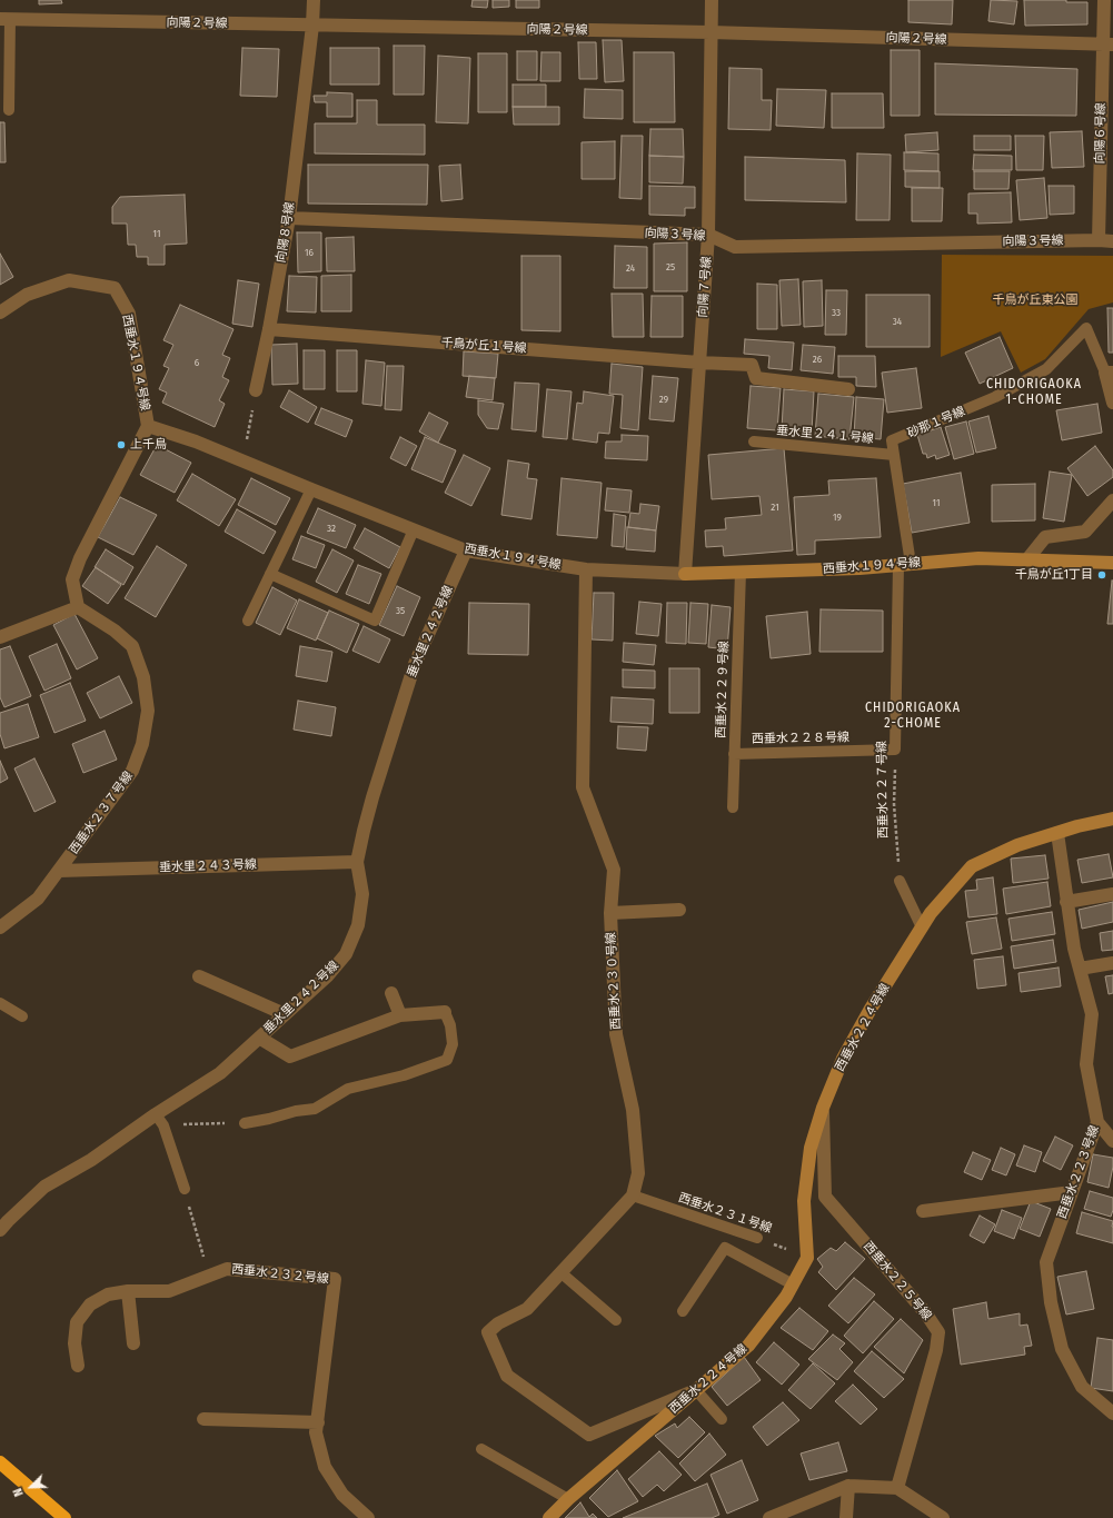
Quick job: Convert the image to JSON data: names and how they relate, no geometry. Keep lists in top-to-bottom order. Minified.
{"streets":{"street":["向陽２号線","向陽６号線","向陽８号線","向陽３号線","向陽７号線","千鳥が丘１号線","西垂水１９４号線","砂那１号線","垂水里２４２号線","西垂水２３７号線","垂水里２４３号線","西垂水２３０号線","西垂水２２４号線","西垂水２２３号線","西垂水２３２号線","西垂水２２５号線"],"lane":["垂水里２４１号線","西垂水２２９号線","西垂水２２８号線","西垂水２２７号線","西垂水２３１号線"]},"crossings":[["向陽２号線","向陽６号線"],["向陽２号線","向陽８号線"],["向陽２号線","向陽７号線"],["向陽６号線","向陽３号線"],["向陽８号線","向陽３号線"],["向陽８号線","千鳥が丘１号線"],["向陽３号線","向陽７号線"],["向陽７号線","千鳥が丘１号線"],["向陽７号線","西垂水１９４号線"],["西垂水１９４号線","垂水里２４２号線"],["西垂水１９４号線","西垂水２２９号線"],["西垂水１９４号線","西垂水２２７号線"],["西垂水１９４号線","西垂水２３０号線"],["砂那１号線","垂水里２４１号線"],["垂水里２４２号線","垂水里２４３号線"],["西垂水２２９号線","西垂水２２８号線"],["西垂水２２８号線","西垂水２２７号線"],["西垂水２３７号線","垂水里２４３号線"],["西垂水２３０号線","西垂水２２４号線"],["西垂水２３０号線","西垂水２３１号線"],["西垂水２２４号線","西垂水２２３号線"],["西垂水２２４号線","西垂水２３１号線"],["西垂水２２４号線","西垂水２２５号線"]],"districts":["CHIDORIGAOKA 1-CHOME","CHIDORIGAOKA 2-CHOME"],"parks":["千鳥が丘東公園"],"places":["上千鳥","千鳥が丘1丁目"],"house_numbers":["11","16","25","24","33","34","26","6","29","11","21","19","32","35"],"north":"bottom left"}
